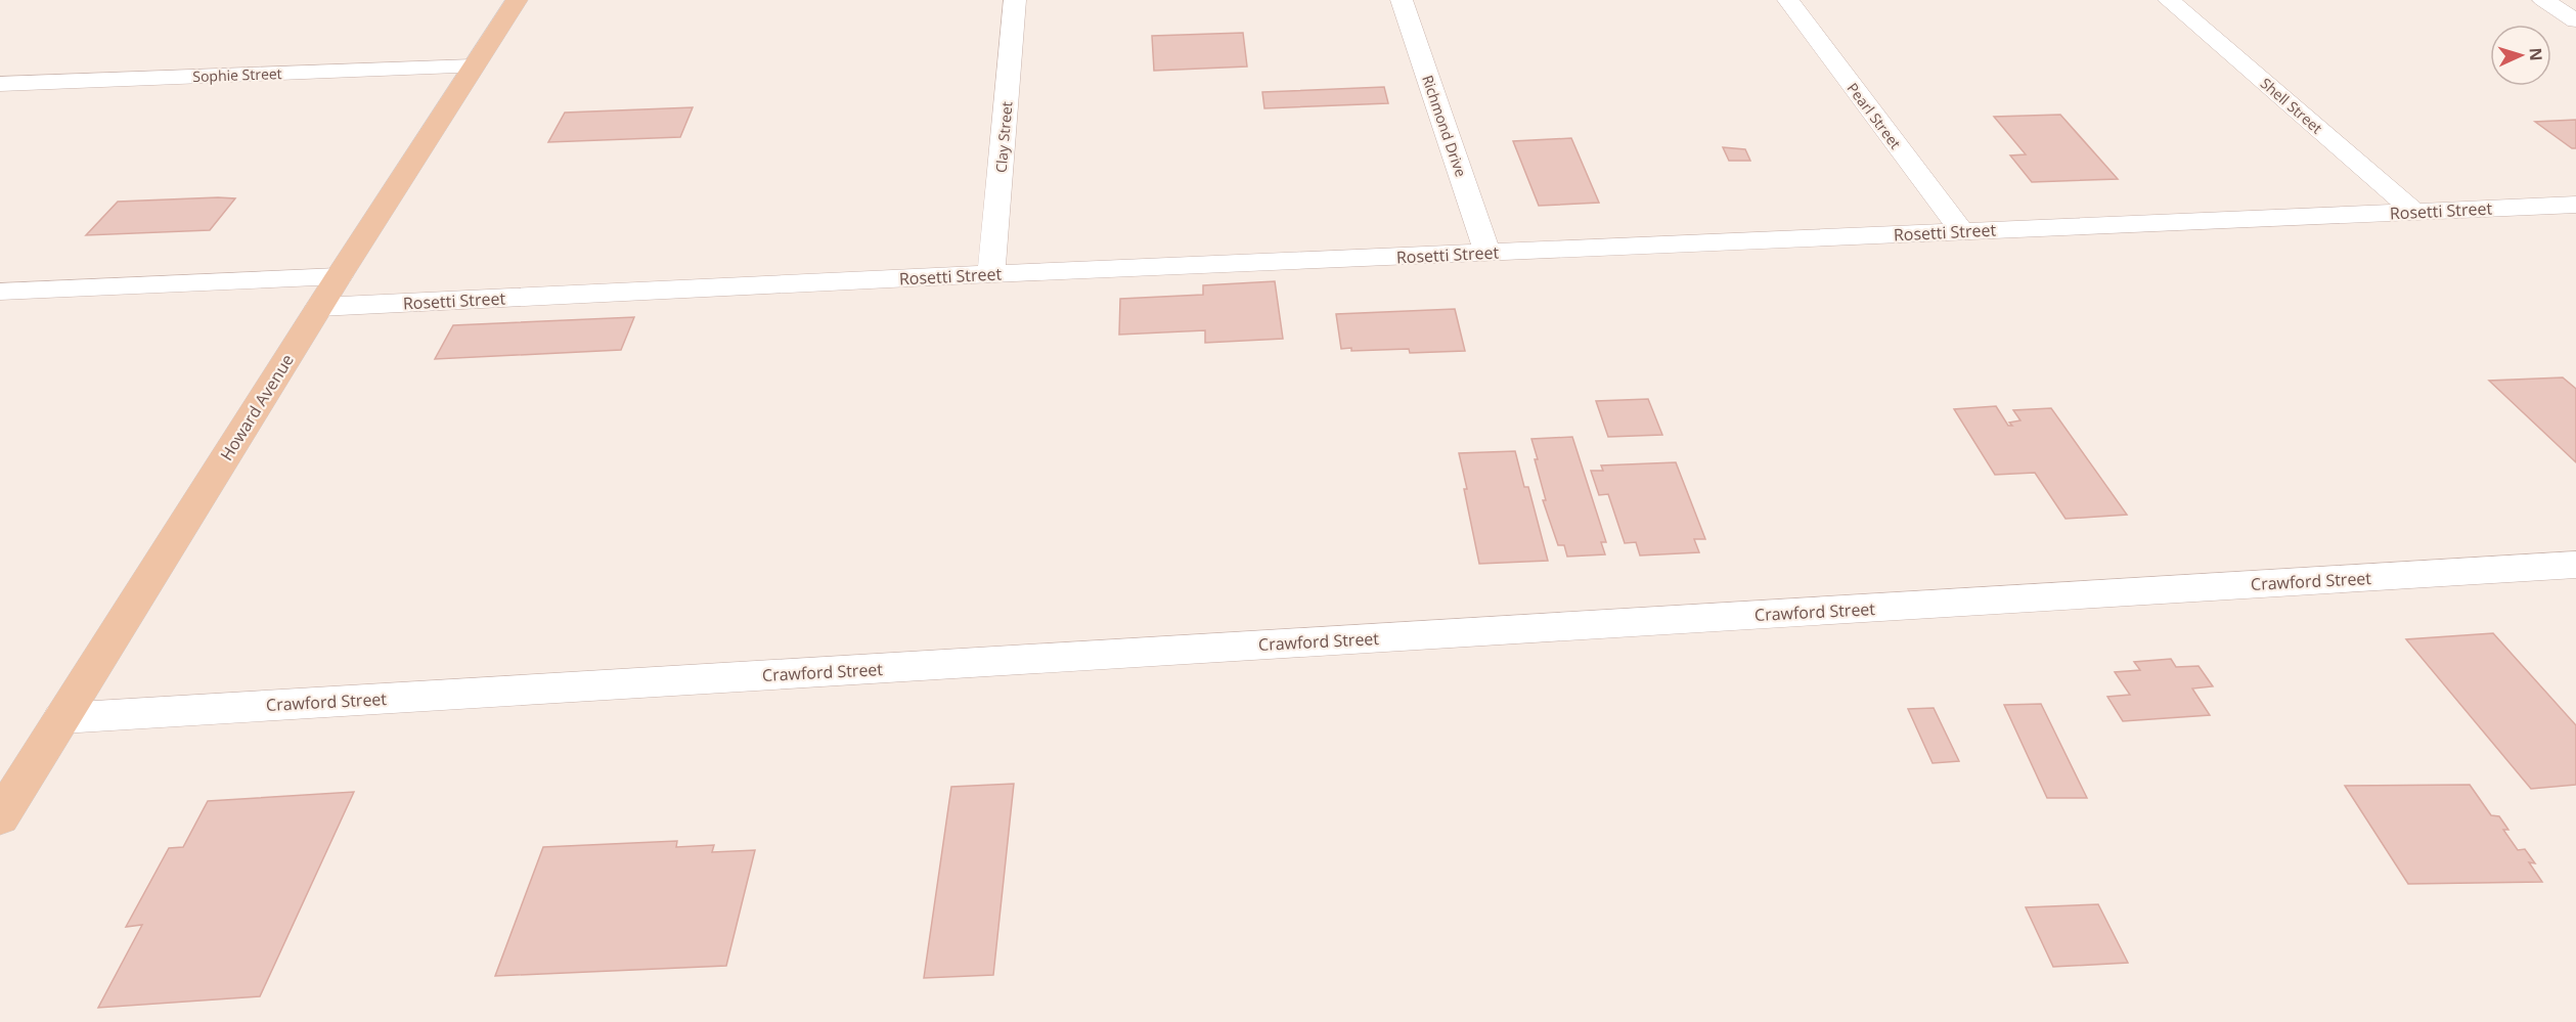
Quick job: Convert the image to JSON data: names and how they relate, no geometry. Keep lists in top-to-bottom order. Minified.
{"streets":{"main road":["Howard Avenue"],"street":["Sophie Street","Shell Street","Pearl Street","Richmond Drive","Clay Street","Rosetti Street","Crawford Street"]},"crossings":[["Sophie Street","Howard Avenue"],["Shell Street","Rosetti Street"],["Pearl Street","Rosetti Street"],["Richmond Drive","Rosetti Street"],["Clay Street","Rosetti Street"],["Rosetti Street","Howard Avenue"],["Howard Avenue","Crawford Street"]],"north":"right"}
